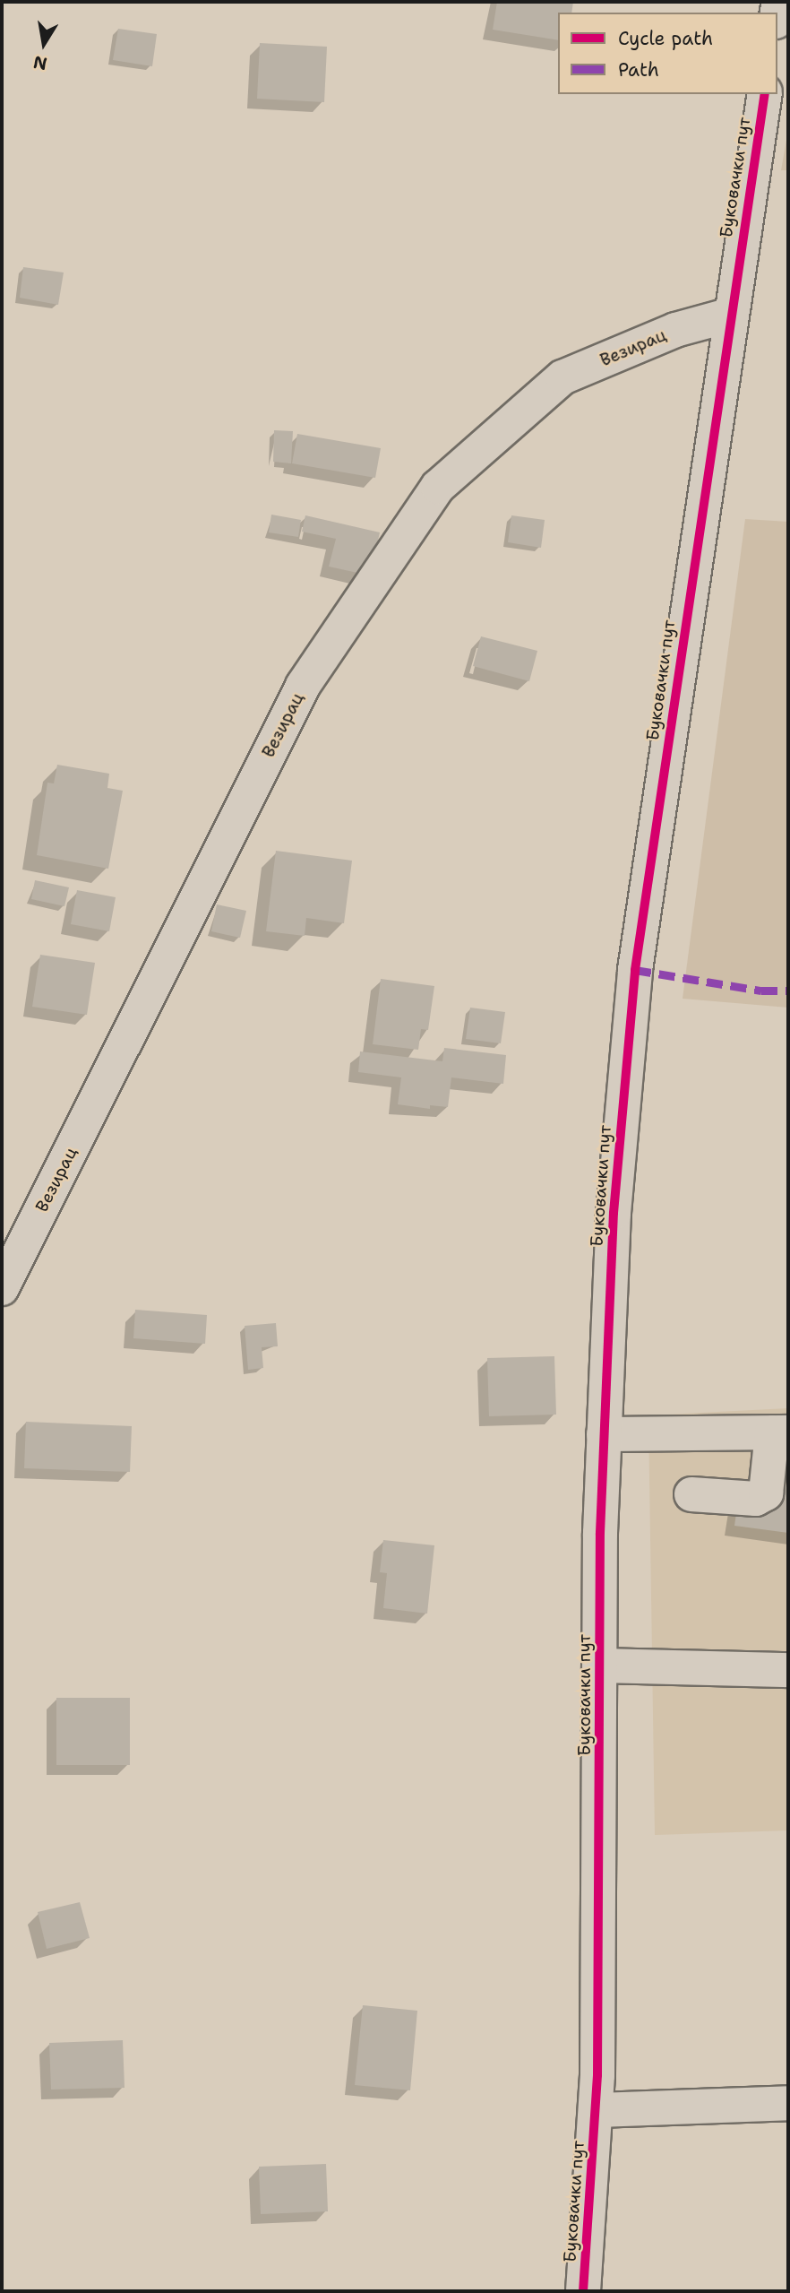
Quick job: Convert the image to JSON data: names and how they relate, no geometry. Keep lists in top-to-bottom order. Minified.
{"streets":{"street":["Буковачки пут","Везирац"]},"crossings":[["Буковачки пут","Везирац"]],"legend":["Cycle path","Path"],"north":"bottom"}
